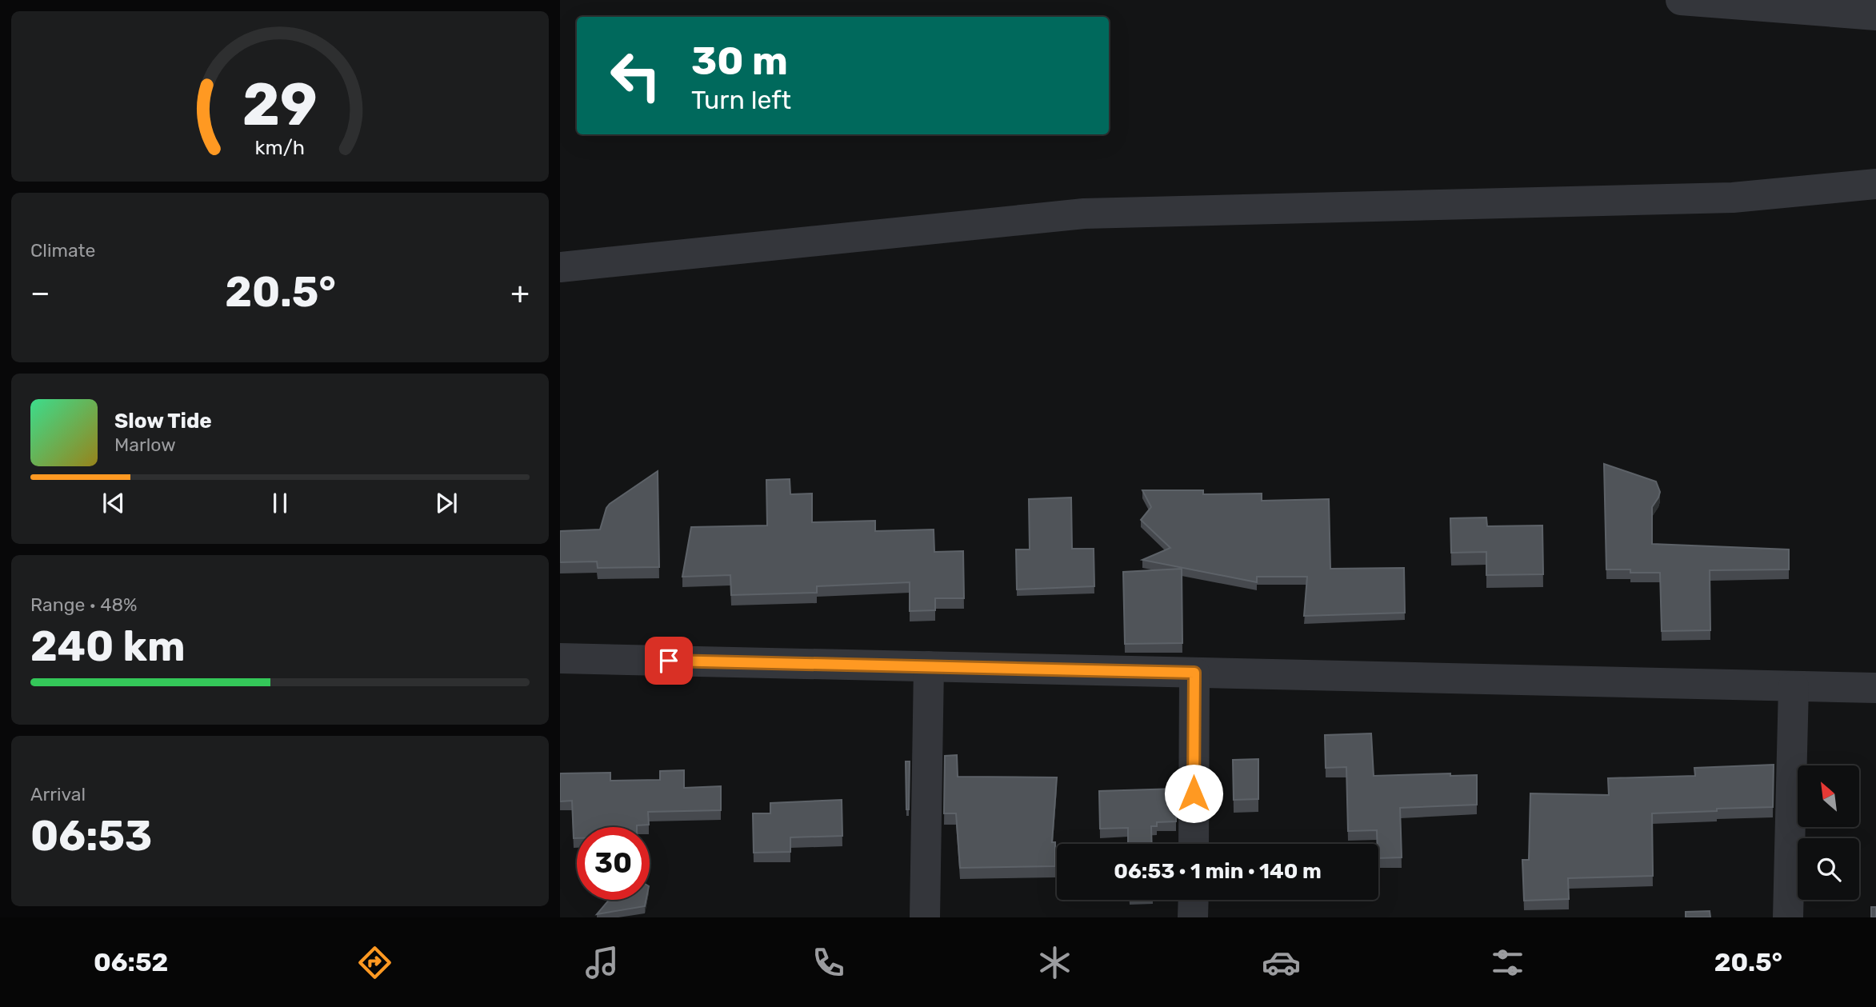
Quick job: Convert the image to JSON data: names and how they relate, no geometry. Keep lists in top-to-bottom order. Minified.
{"north":"top left","page":{"turn":["30 m","Turn left"],"tile":["Climate",["Range · 48%","240 km"],["Arrival","06:53"]],"heat":["−","20.5°","+"],"song":["Slow Tide","Marlow"],"limit":"30","trip":"06:53 · 1 min · 140 m","tabs":["06:52","20.5°"],"gauge":["29","km/h"]}}
